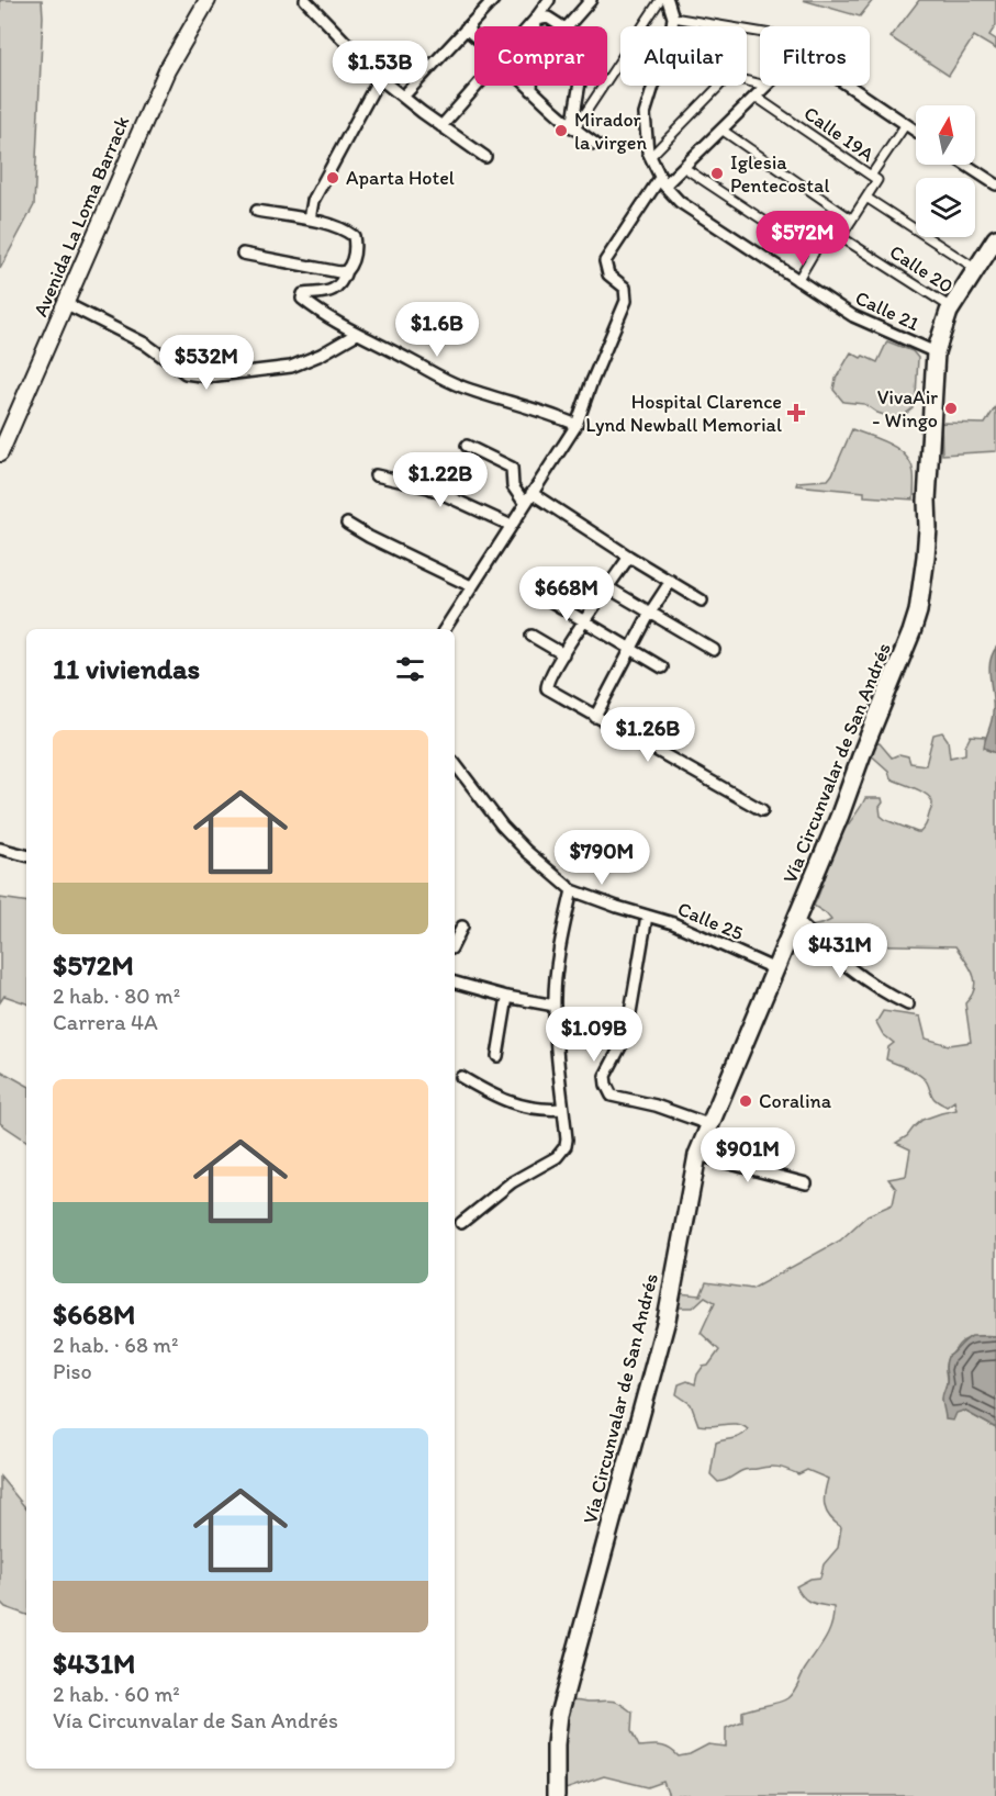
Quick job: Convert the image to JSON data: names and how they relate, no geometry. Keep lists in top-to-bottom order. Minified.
{"streets":{"highway":["Vía Circunvalar de San Andrés"],"main road":["Avenida La Loma Barrack"],"street":["Calle 19A","Calle 20","Calle 21","Calle 25"]},"crossings":[["Calle 20","Vía Circunvalar de San Andrés"],["Calle 21","Vía Circunvalar de San Andrés"],["Vía Circunvalar de San Andrés","Calle 25"]],"places":{"other":["Mirador la virgen","Iglesia Pentecostal","Aparta Hotel","VivaAir - Wingo","Coralina"],"health":["Hospital Clarence Lynd Newball Memorial"]},"north":"top","page":{"chip":["Comprar","Alquilar","Filtros"],"price":["$1.53B","$572M","$1.6B","$532M","$1.22B","$668M","$1.26B","$790M","$431M","$1.09B","$901M"],"heading":"11 viviendas","list":[{"name":"$572M","note":"2 hab. · 80 m² · Carrera 4A"},{"name":"$668M","note":"2 hab. · 68 m² · Piso"},{"name":"$431M","note":"2 hab. · 60 m² · Vía Circunvalar de San Andrés"}]}}
